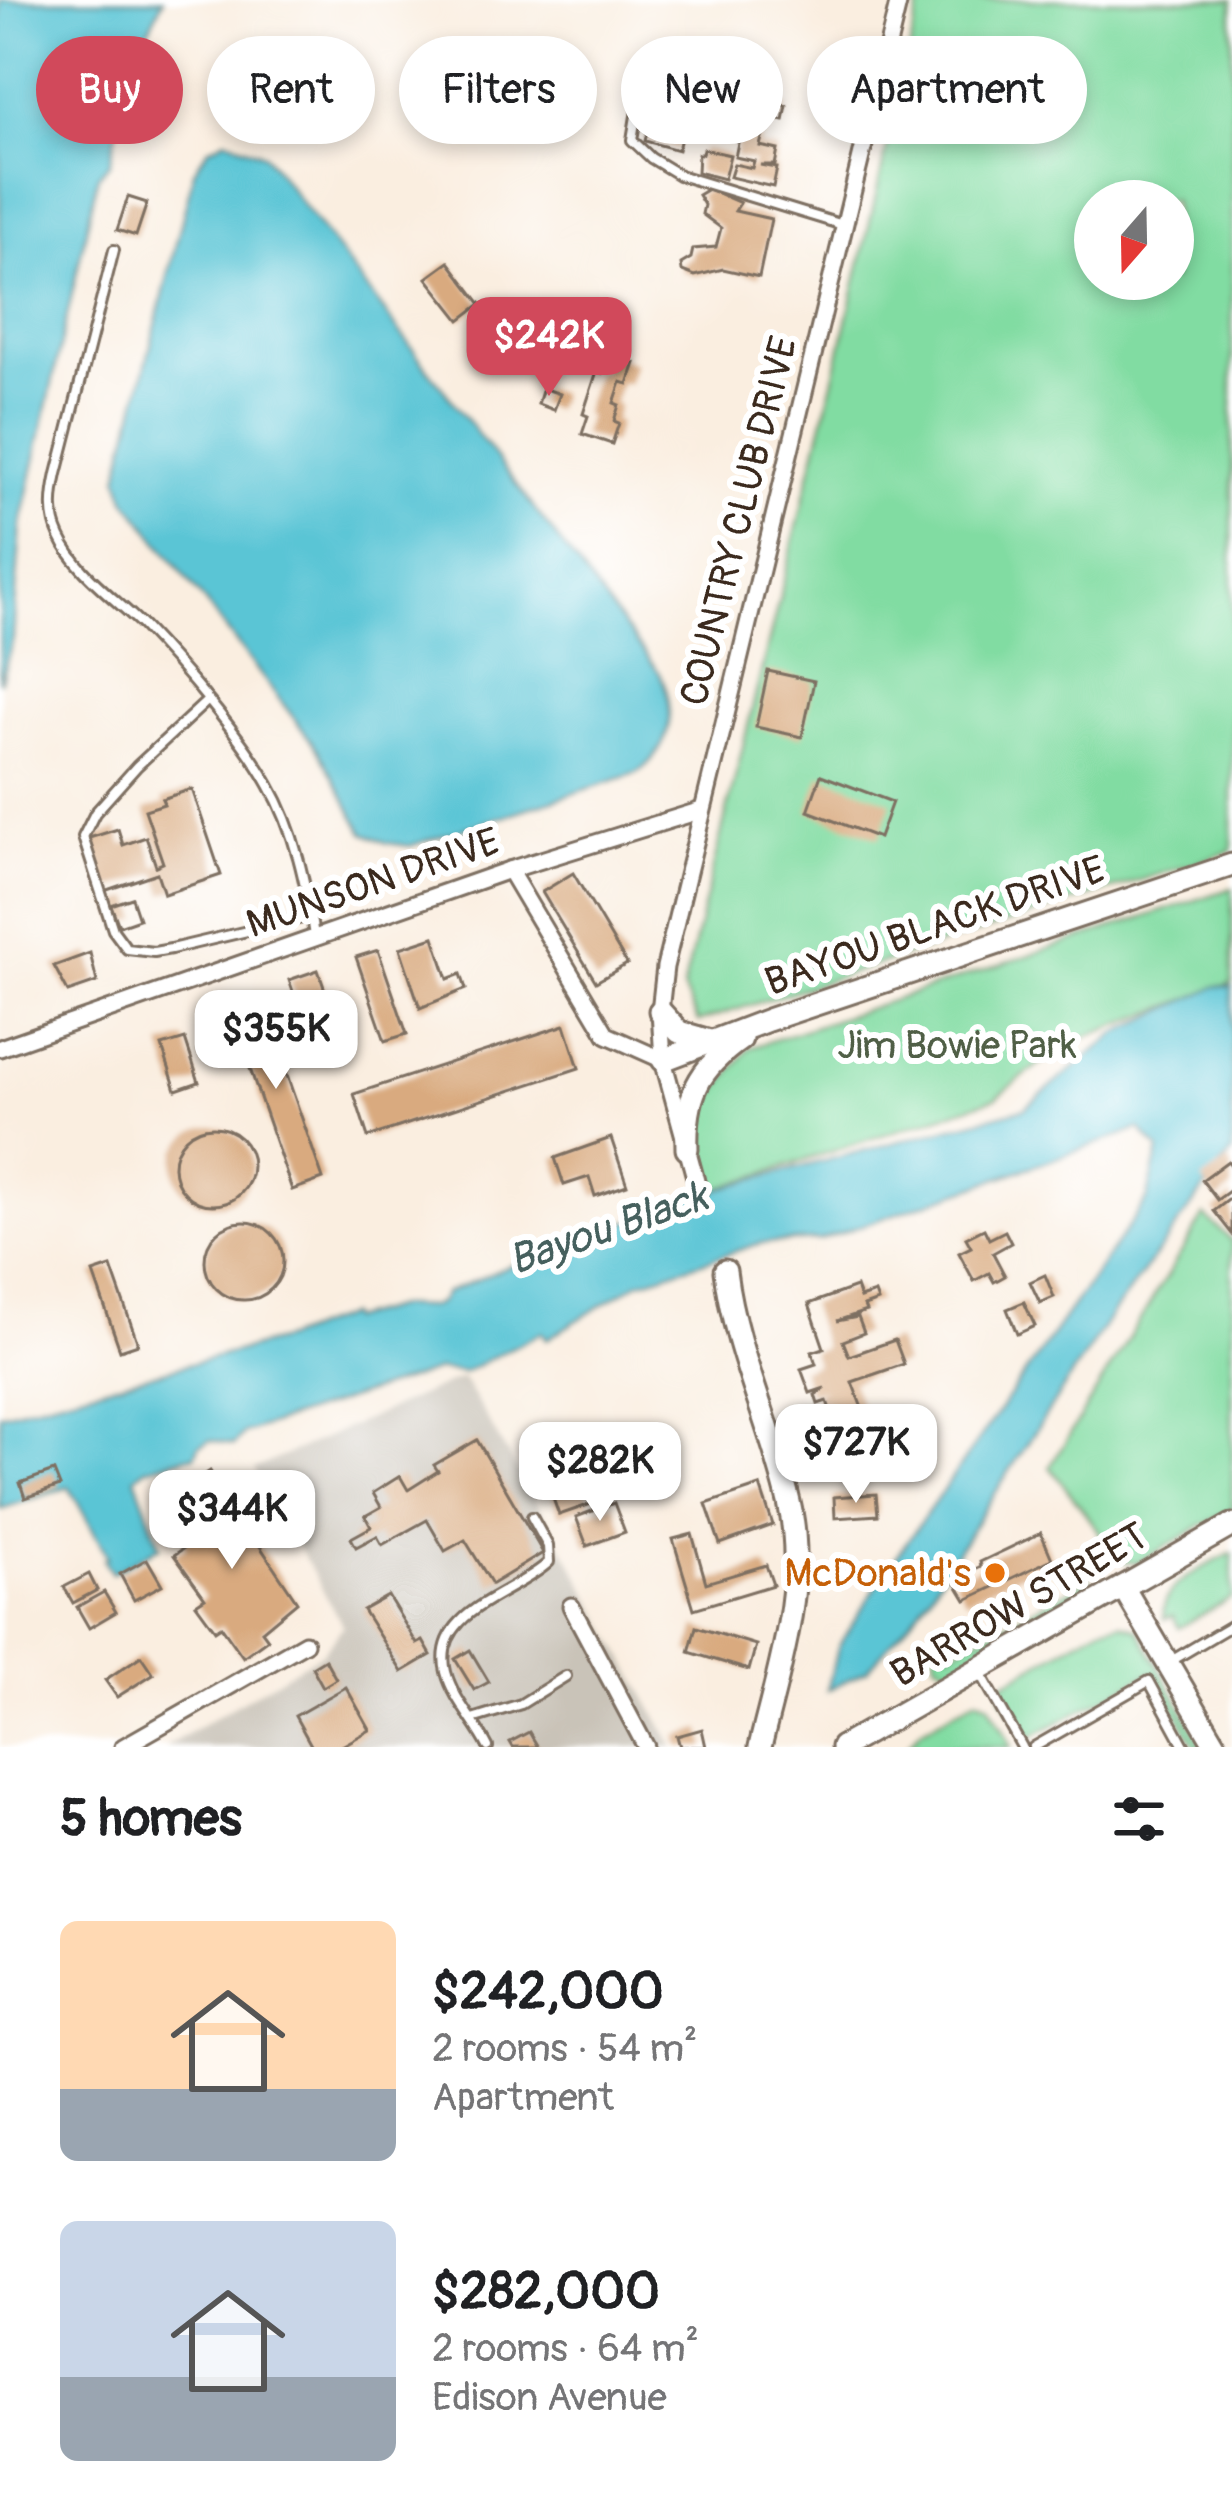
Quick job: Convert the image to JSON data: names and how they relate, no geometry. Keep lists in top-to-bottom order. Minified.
{"streets":{"street":["COUNTRY CLUB DRIVE","MUNSON DRIVE","BAYOU BLACK DRIVE","BARROW STREET"]},"crossings":[["COUNTRY CLUB DRIVE","MUNSON DRIVE"],["COUNTRY CLUB DRIVE","BAYOU BLACK DRIVE"]],"water":["Bayou Black"],"parks":["Jim Bowie Park"],"places":["McDonald's"],"north":"bottom","page":{"chip":["Buy","Rent","Filters","New","Apartment"],"price":["$242K","$355K","$727K","$282K","$344K"],"heading":"5 homes","list":[{"name":"$242,000","note":"2 rooms · 54 m² · Apartment"},{"name":"$282,000","note":"2 rooms · 64 m² · Edison Avenue"}]}}
